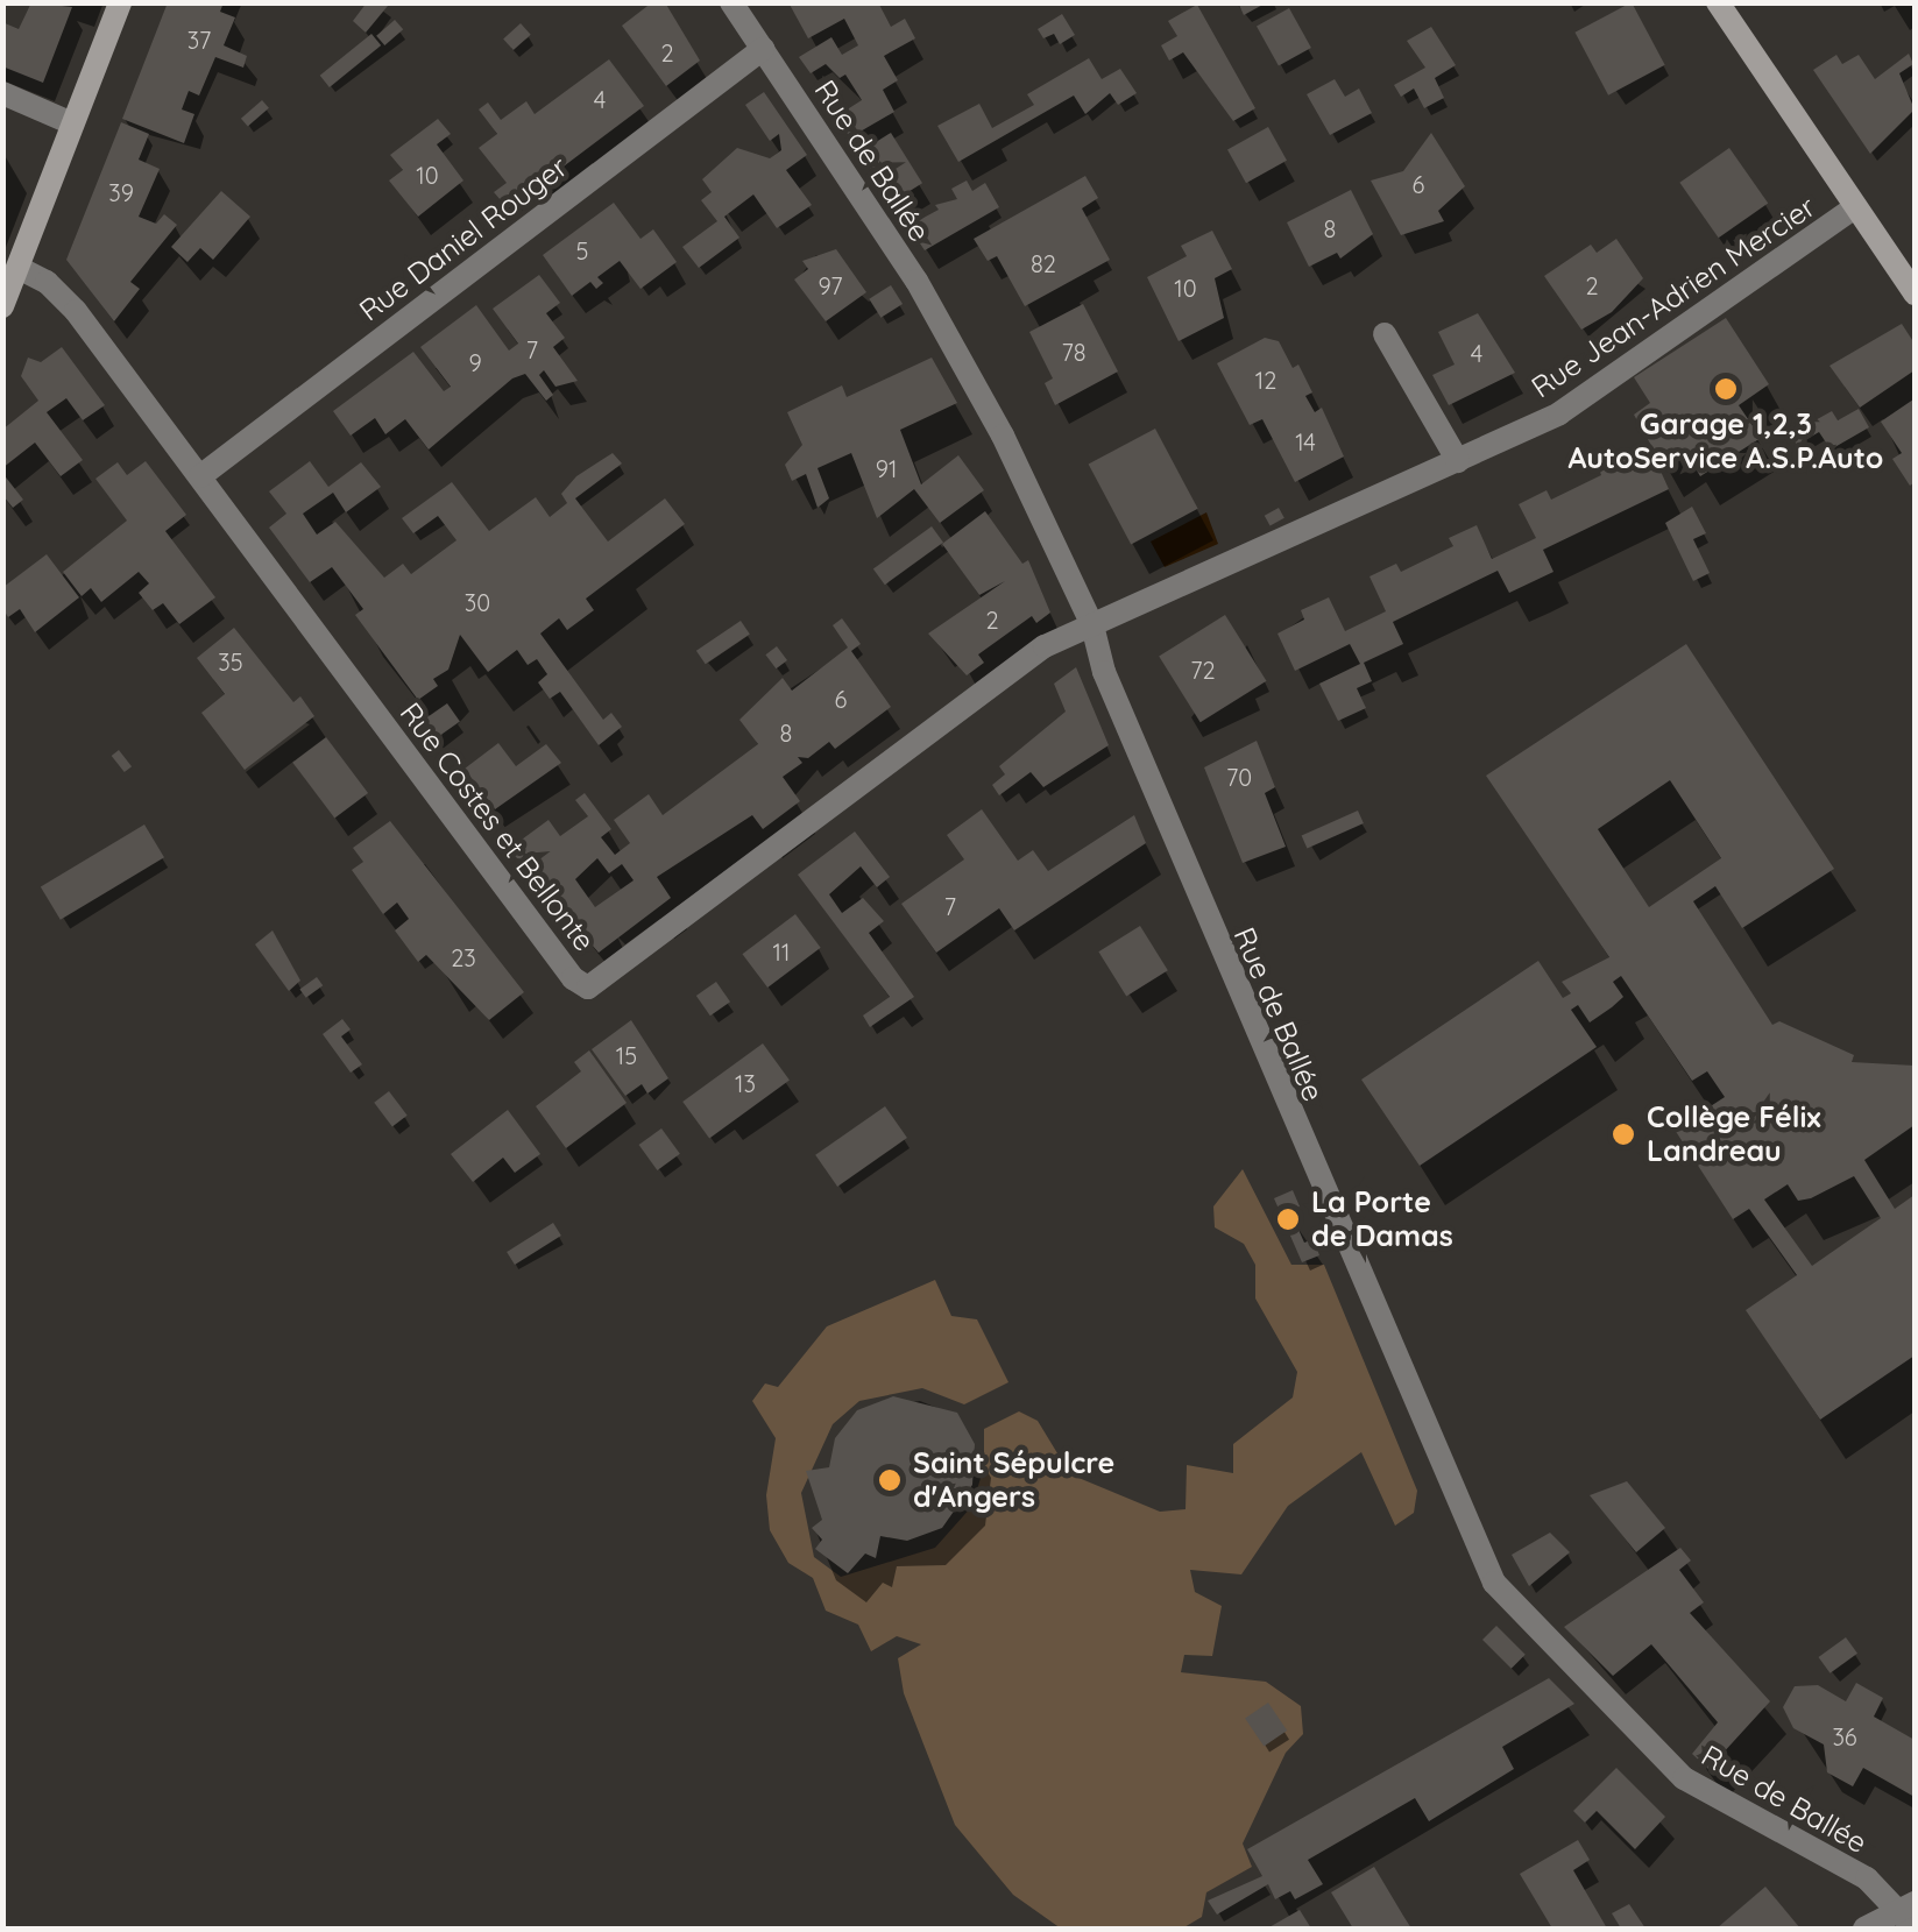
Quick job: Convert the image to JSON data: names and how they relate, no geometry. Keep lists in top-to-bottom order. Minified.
{"streets":{"street":["Rue de Ballée","Rue Daniel Rouger","Rue Jean-Adrien Mercier","Rue Costes et Bellonte"]},"crossings":[["Rue de Ballée","Rue Daniel Rouger"],["Rue de Ballée","Rue Jean-Adrien Mercier"],["Rue de Ballée","Rue Costes et Bellonte"],["Rue Daniel Rouger","Rue Costes et Bellonte"],["Rue Jean-Adrien Mercier","Rue Costes et Bellonte"]],"places":["Garage 1,2,3 AutoService A.S.P.Auto","Collège Félix Landreau","La Porte de Damas","Saint Sépulcre d'Angers"],"house_numbers":["37","2","4","10","6","39","8","5","82","97","2","10","7","78","4","9","12","14","91","30","2","35","72","6","8","70","7","11","23","15","13","36"]}
